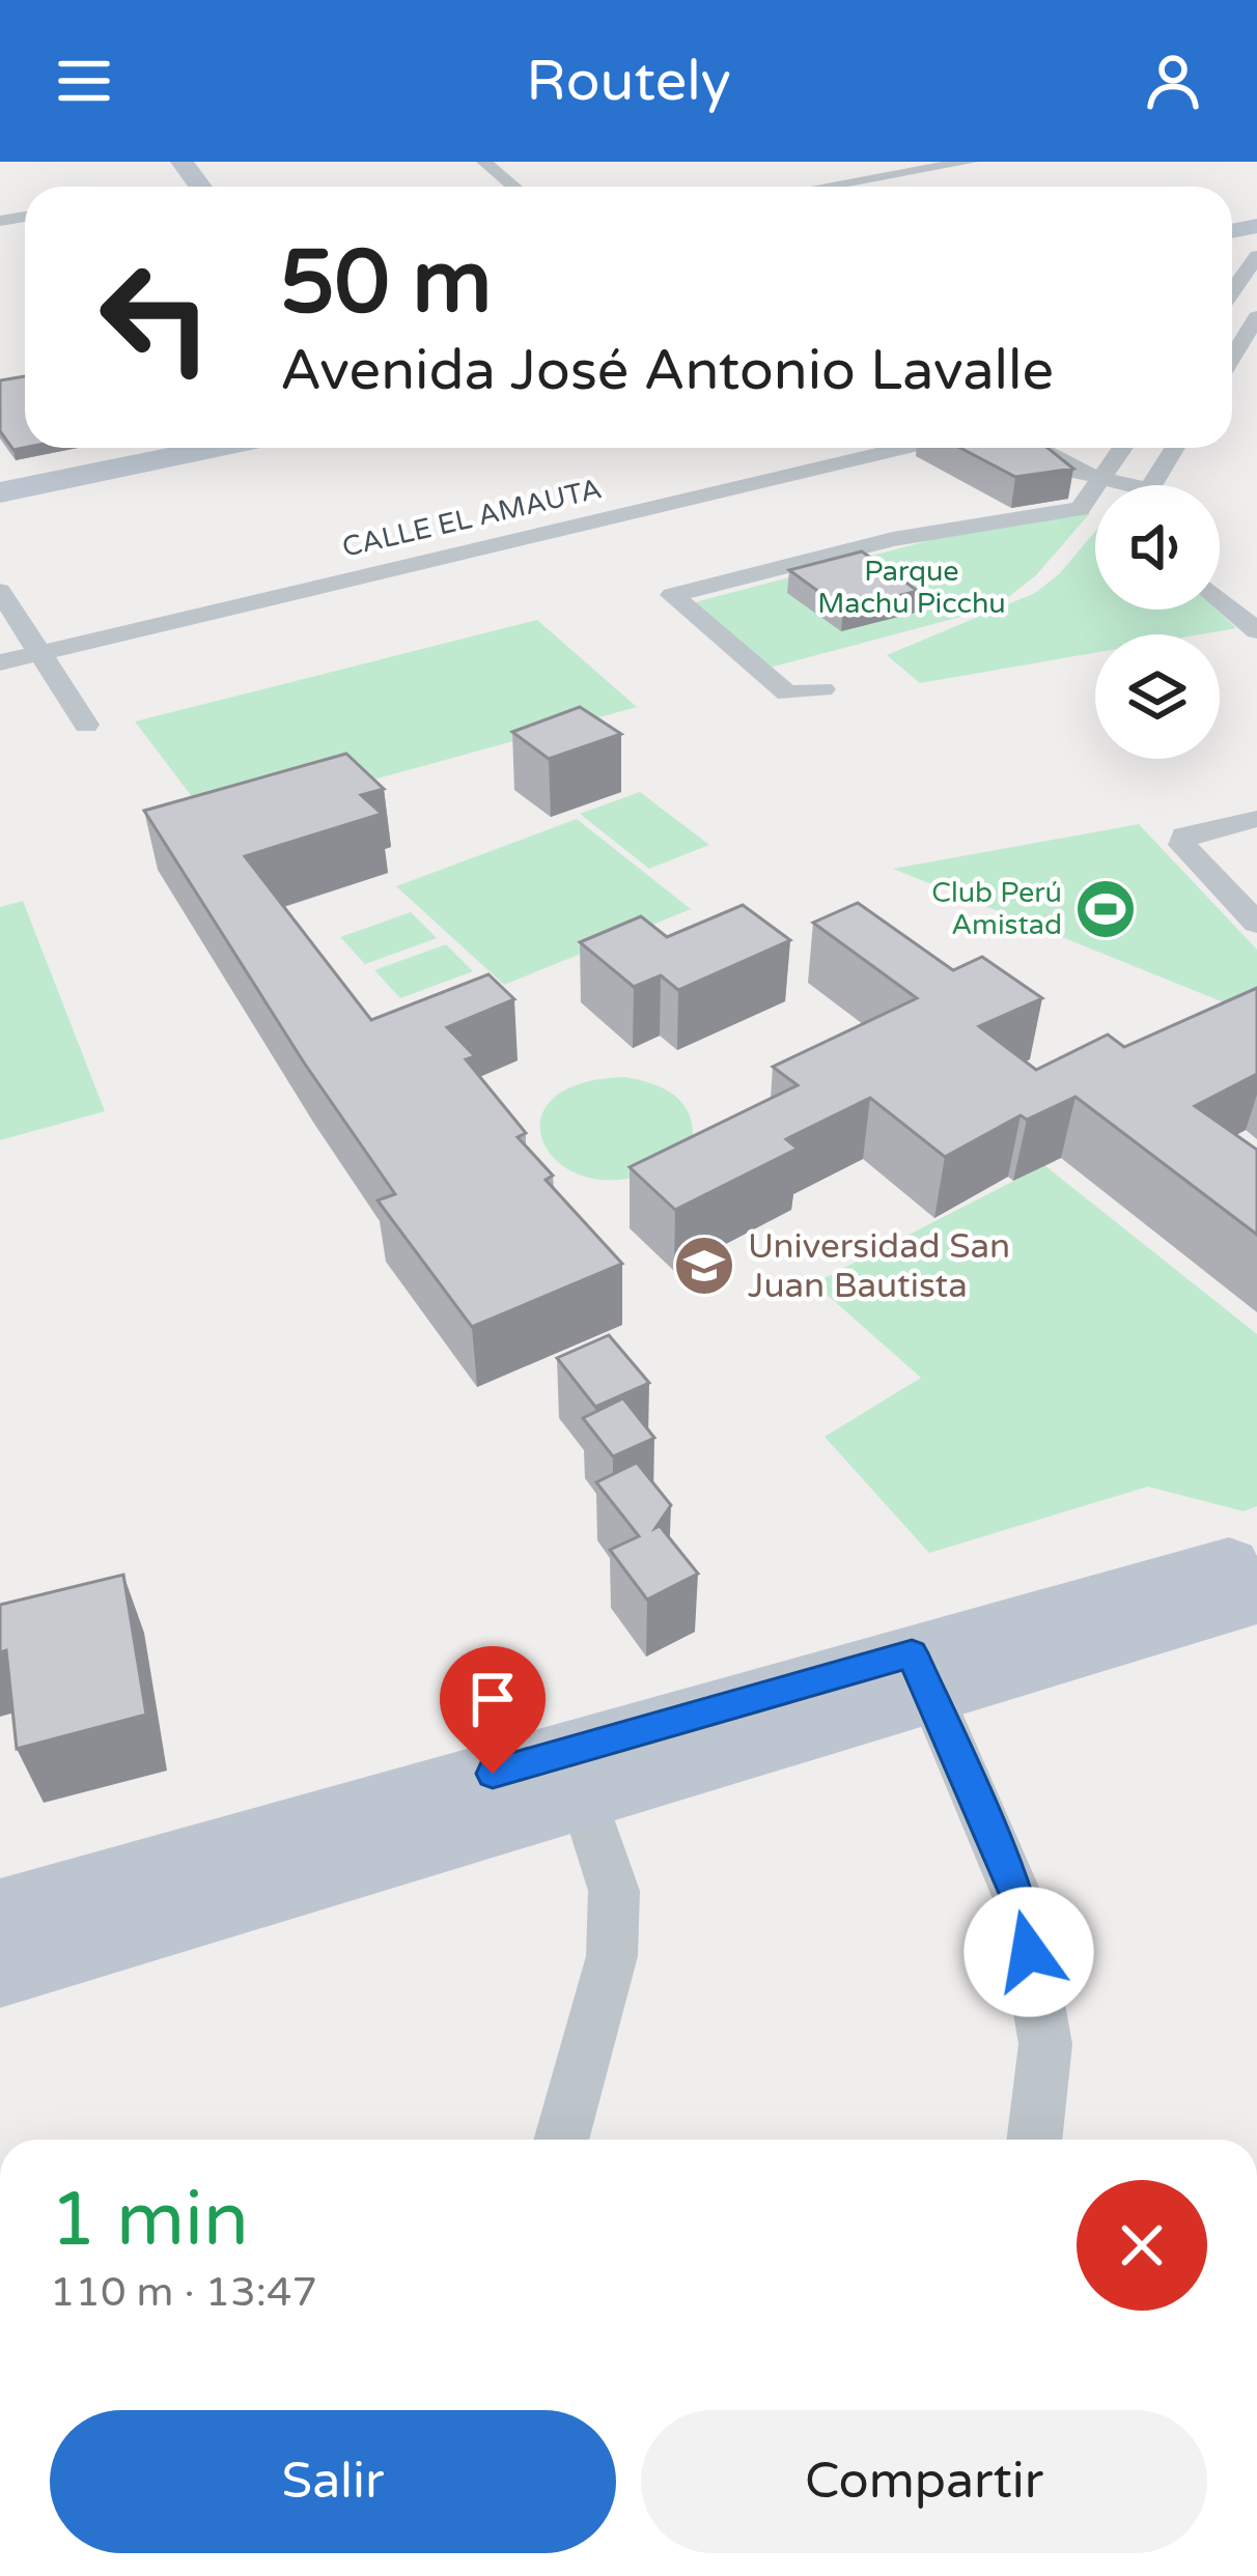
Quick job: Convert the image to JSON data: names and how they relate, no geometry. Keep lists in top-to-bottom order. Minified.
{"streets":{"street":["CALLE EL AMAUTA"]},"parks":["Parque Machu Picchu"],"places":{"sports":["Club Perú Amistad"],"school or university":["Universidad San Juan Bautista"]},"page":{"header":"Routely","turn":["50 m","Avenida José Antonio Lavalle"],"heading":["1 min","110 m · 13:47"],"buttons":["Salir","Compartir"]}}
